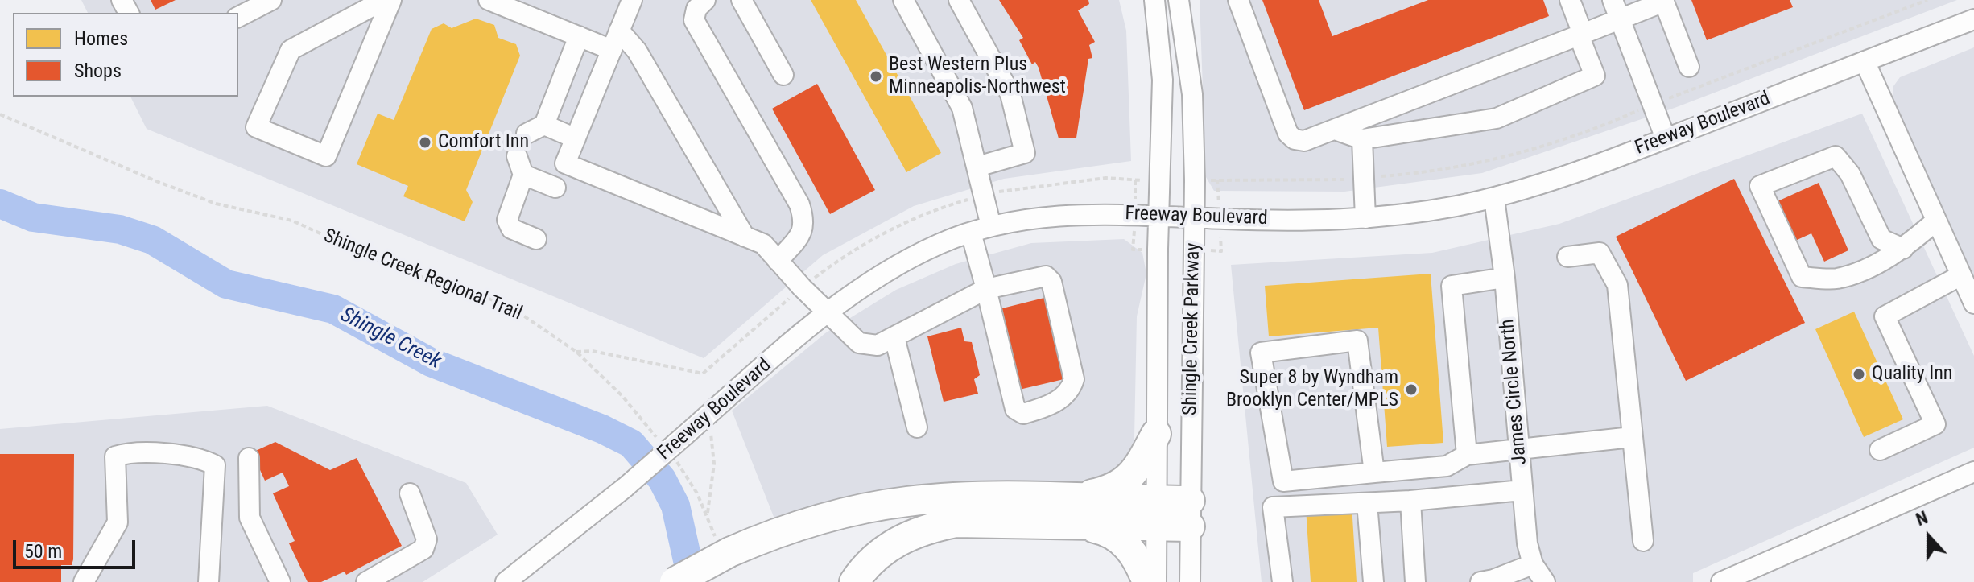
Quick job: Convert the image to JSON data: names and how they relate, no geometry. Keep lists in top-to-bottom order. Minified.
{"streets":{"street":["Freeway Boulevard","Shingle Creek Parkway","James Circle North"],"path":["Shingle Creek Regional Trail"]},"crossings":[["Freeway Boulevard","Shingle Creek Regional Trail"],["Freeway Boulevard","Shingle Creek Parkway"],["Freeway Boulevard","James Circle North"]],"water":["Shingle Creek"],"places":["Best Western Plus Minneapolis-Northwest","Comfort Inn","Quality Inn","Super 8 by Wyndham Brooklyn Center/MPLS"],"legend":["Homes","Shops"],"scale_bar":"50 m","north":"top"}
